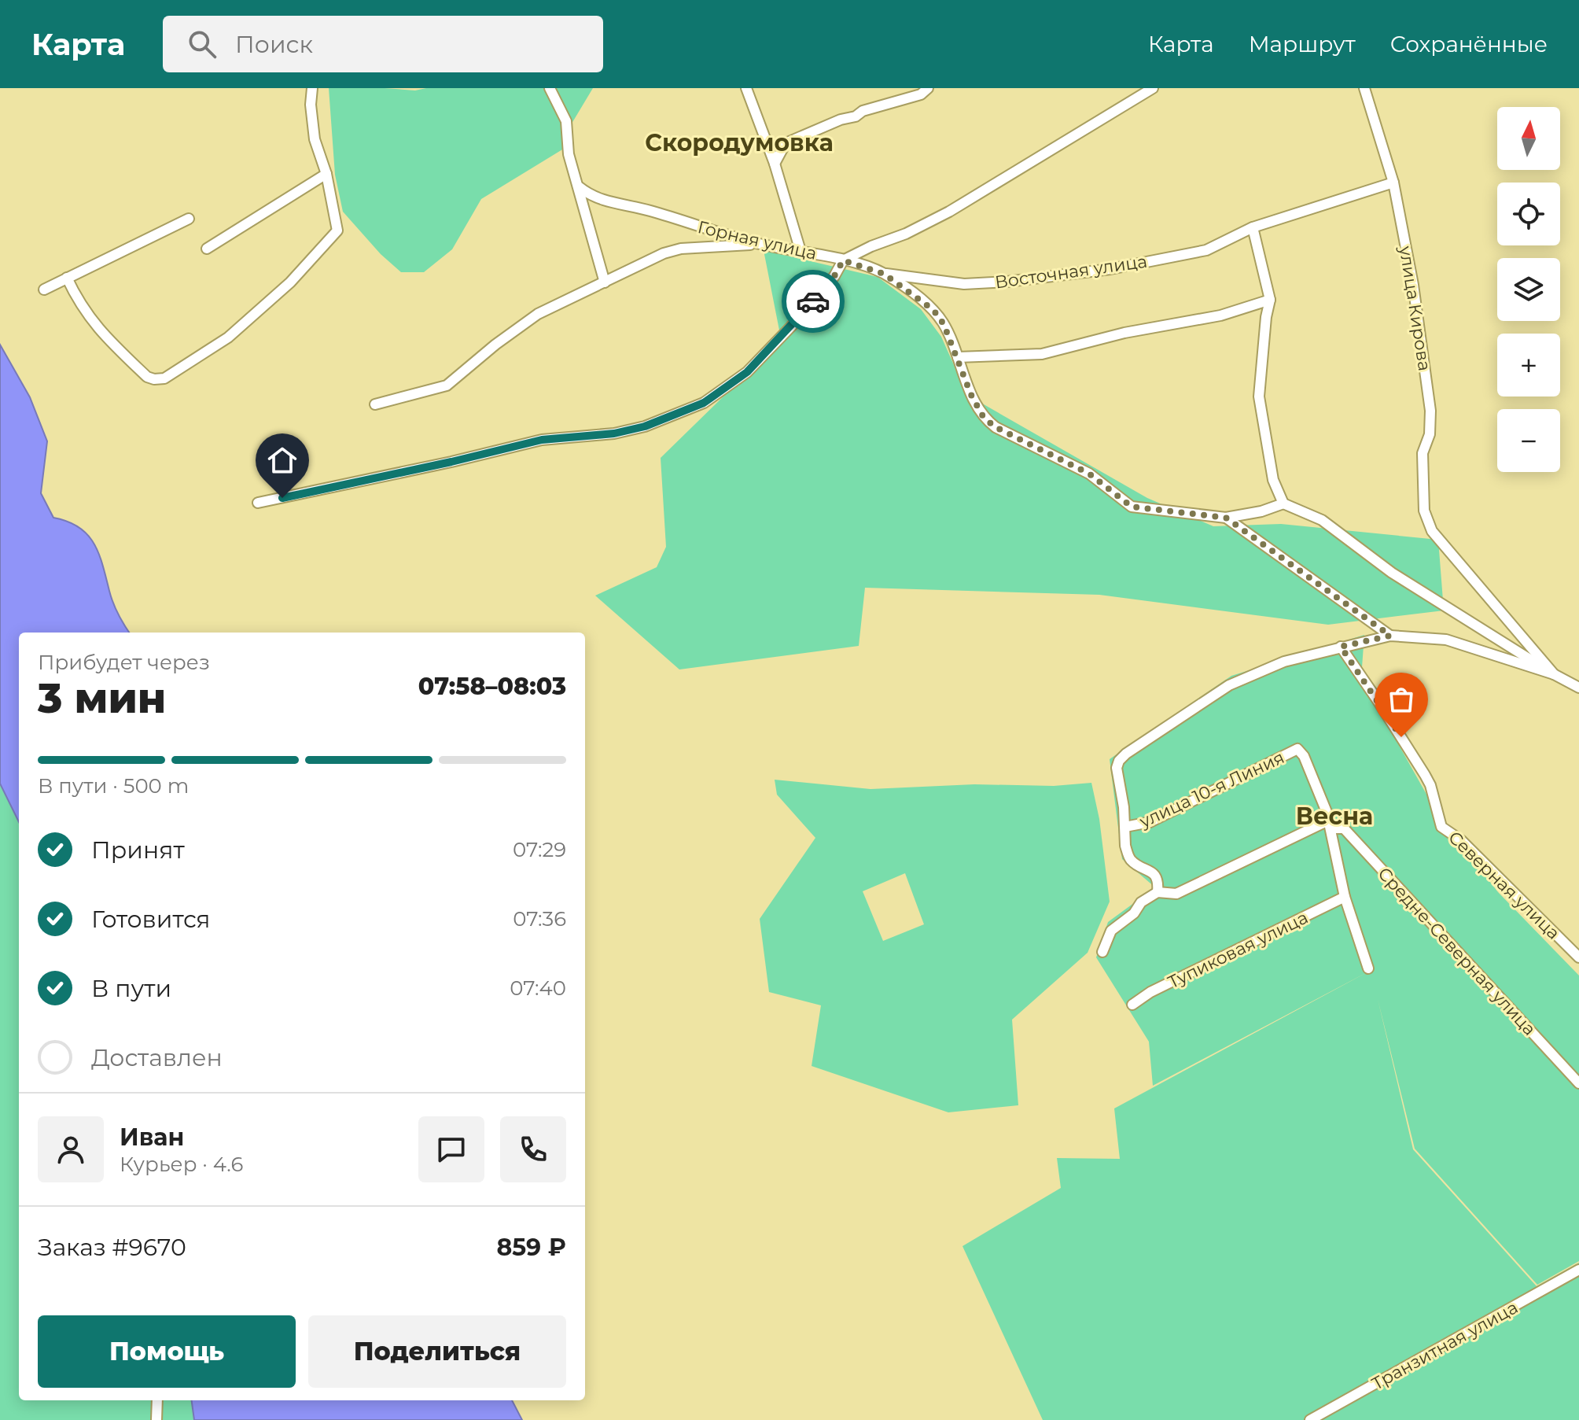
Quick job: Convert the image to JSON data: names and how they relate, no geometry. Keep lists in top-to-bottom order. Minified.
{"streets":{"street":["Горная улица","Восточная улица","улица Кирова","улица 10-я Линия","Северная улица","Тупиковая улица","Средне-Северная улица","Транзитная улица"]},"crossings":[["Горная улица","Восточная улица"],["Восточная улица","улица Кирова"],["улица 10-я Линия","Средне-Северная улица"]],"districts":["Скородумовка","Весна"],"north":"top","page":{"header":"Карта","search":"Поиск","nav":["Карта","Маршрут","Сохранённые"],"map_buttons":["+","−"],"heading":["3 мин","Прибудет через","07:58–08:03"],"panel":["Иван","Курьер · 4.6","Заказ #9670","859 ₽"],"bar":"В пути · 500 m","list":[["Принят","07:29"],["Готовится","07:36"],["В пути","07:40"],"Доставлен"],"buttons":["Помощь","Поделиться"]}}
